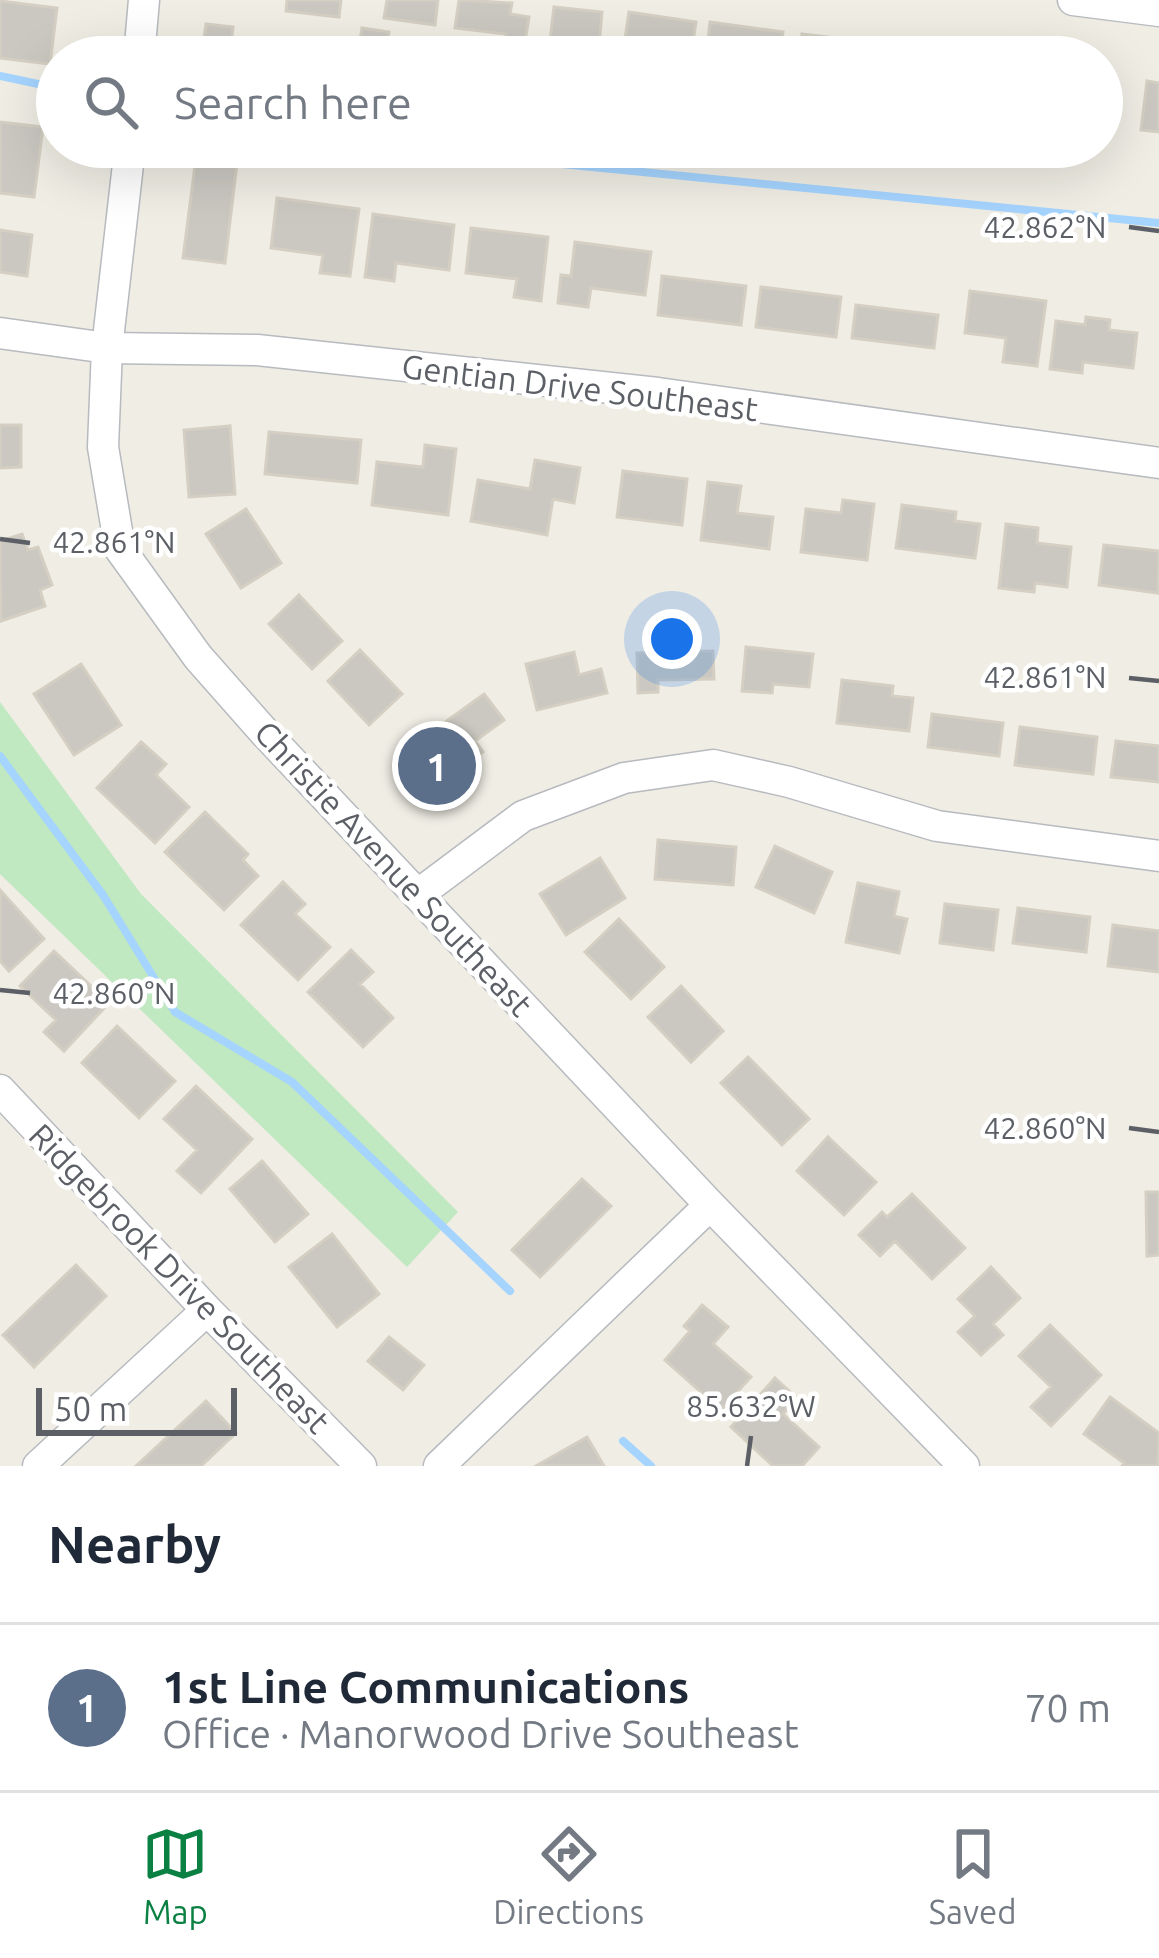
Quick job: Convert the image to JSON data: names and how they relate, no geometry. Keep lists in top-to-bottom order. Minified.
{"streets":{"street":["Gentian Drive Southeast","Christie Avenue Southeast","Ridgebrook Drive Southeast"]},"crossings":[["Gentian Drive Southeast","Christie Avenue Southeast"]],"scale_bar":"50 m","page":{"search":"Search here","pins":"1","scale":"50 m","heading":"Nearby","list":[{"mark":"1","name":"1st Line Communications","note":"Office · Manorwood Drive Southeast","value":"70 m"}],"nav":["Map","Directions","Saved"]},"coordinates":["42.862°N","42.861°N","42.860°N","85.632°W"]}
